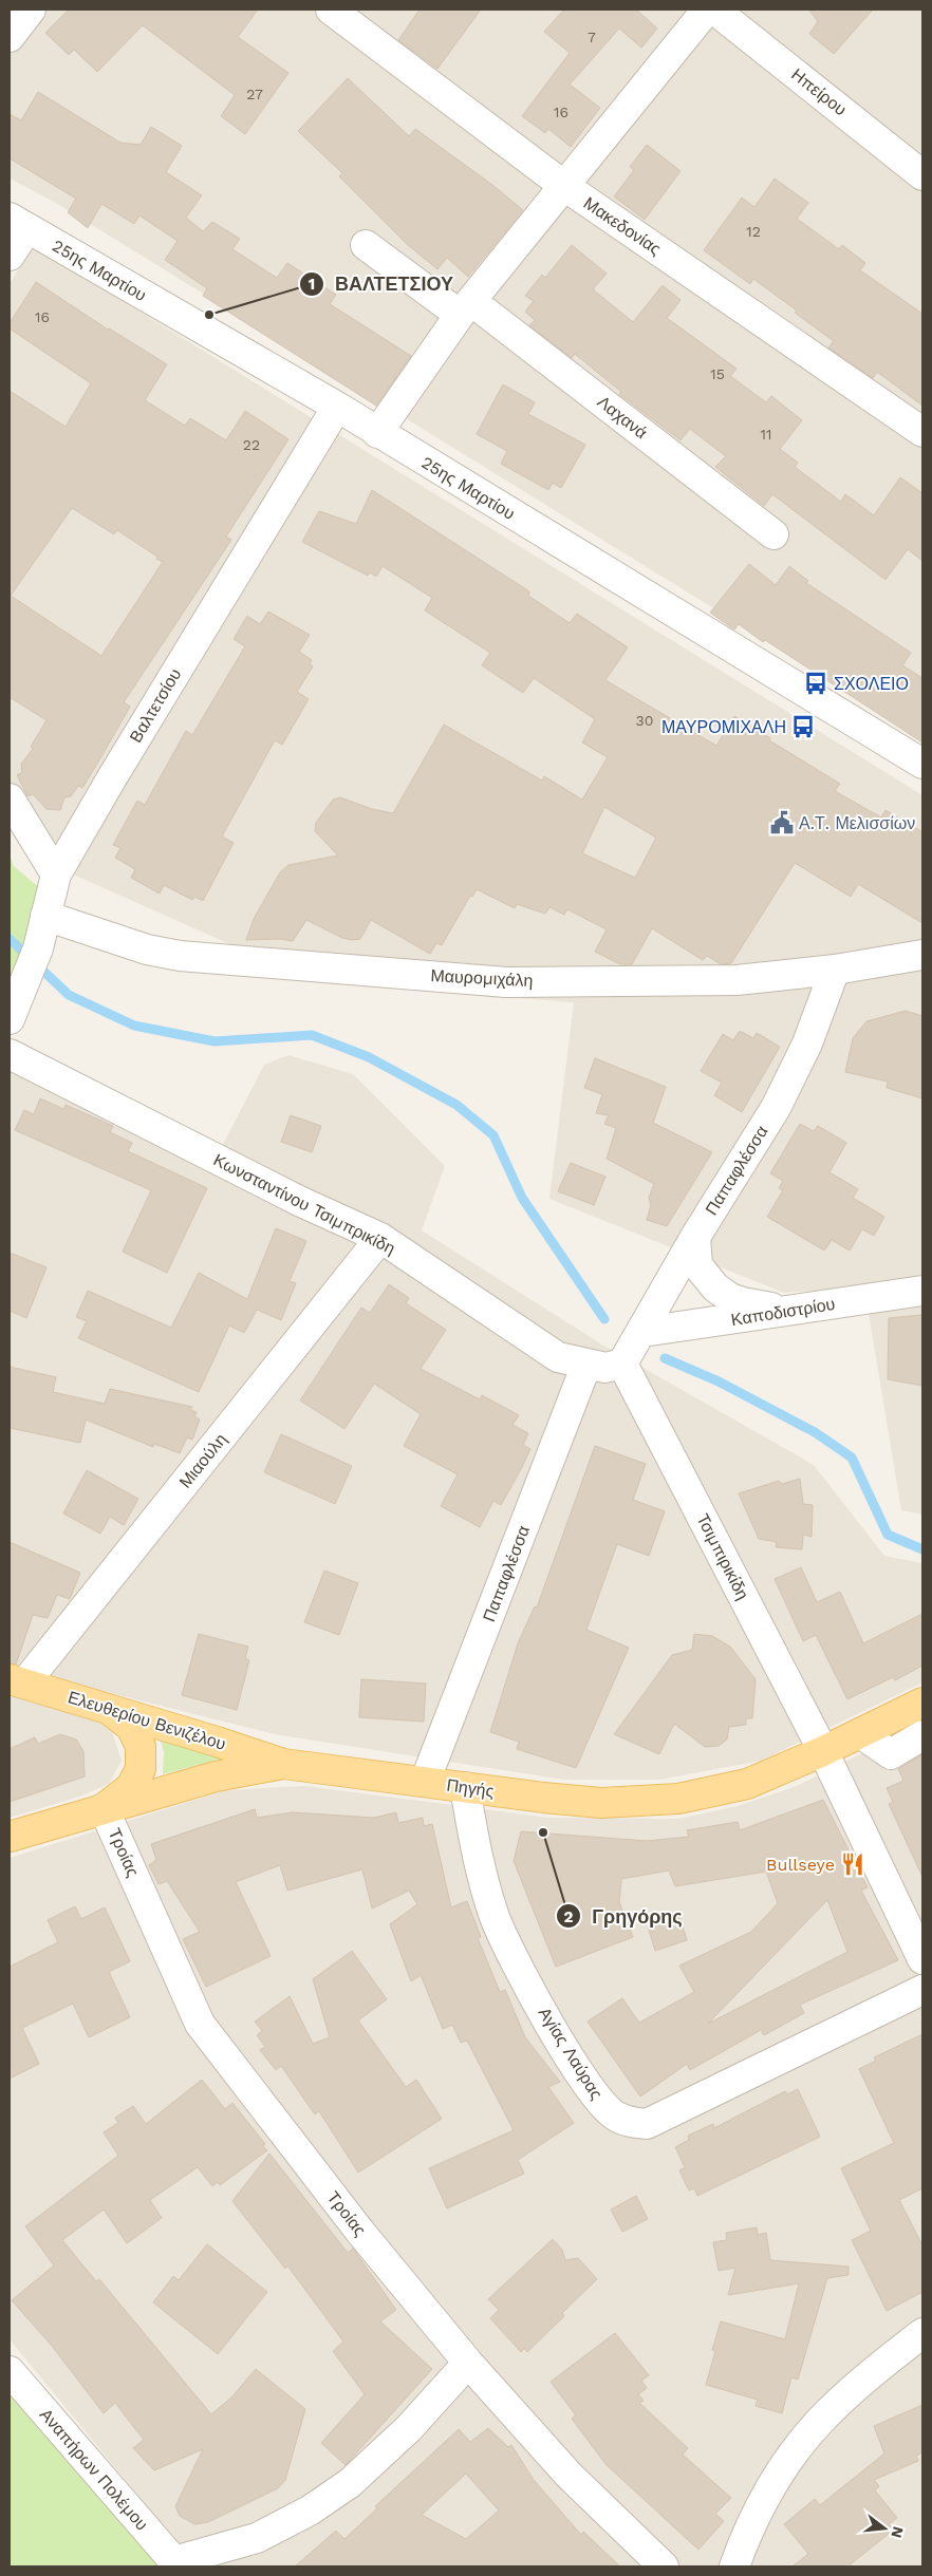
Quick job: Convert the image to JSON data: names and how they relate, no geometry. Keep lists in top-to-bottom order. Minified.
{"streets":{"main road":["Ελευθερίου Βενιζέλου","Πηγής"],"street":["Ηπείρου","Μακεδονίας","25ης Μαρτίου","Λαχανά","Βαλτετσίου","Μαυρομιχάλη","Παπαφλέσσα","Κωνσταντίνου Τσιμπρικίδη","Καποδιστρίου","Μιαούλη","Τσιμπιρικίδη","Τροίας","Αγίας Λαύρας","Αναπήρων Πολέμου"]},"crossings":[["25ης Μαρτίου","Βαλτετσίου"],["Βαλτετσίου","Μαυρομιχάλη"],["Μαυρομιχάλη","Παπαφλέσσα"],["Παπαφλέσσα","Κωνσταντίνου Τσιμπρικίδη"],["Παπαφλέσσα","Καποδιστρίου"],["Παπαφλέσσα","Τσιμπιρικίδη"],["Παπαφλέσσα","Πηγής"],["Κωνσταντίνου Τσιμπρικίδη","Μιαούλη"],["Κωνσταντίνου Τσιμπρικίδη","Τσιμπιρικίδη"],["Μιαούλη","Ελευθερίου Βενιζέλου"],["Τσιμπιρικίδη","Πηγής"],["Ελευθερίου Βενιζέλου","Πηγής"],["Πηγής","Τροίας"],["Πηγής","Αγίας Λαύρας"]],"places":{"other":["ΒΑΛΤΕΤΣΙΟΥ","Γρηγόρης"],"bus stop":["ΣΧΟΛΕΙΟ","ΜΑΥΡΟΜΙΧΑΛΗ"],"public building":["Α.Τ. Μελισσίων"],"restaurant":["Bullseye"]},"house_numbers":["7","27","16","12","16","15","11","22","30"],"north":"right"}
